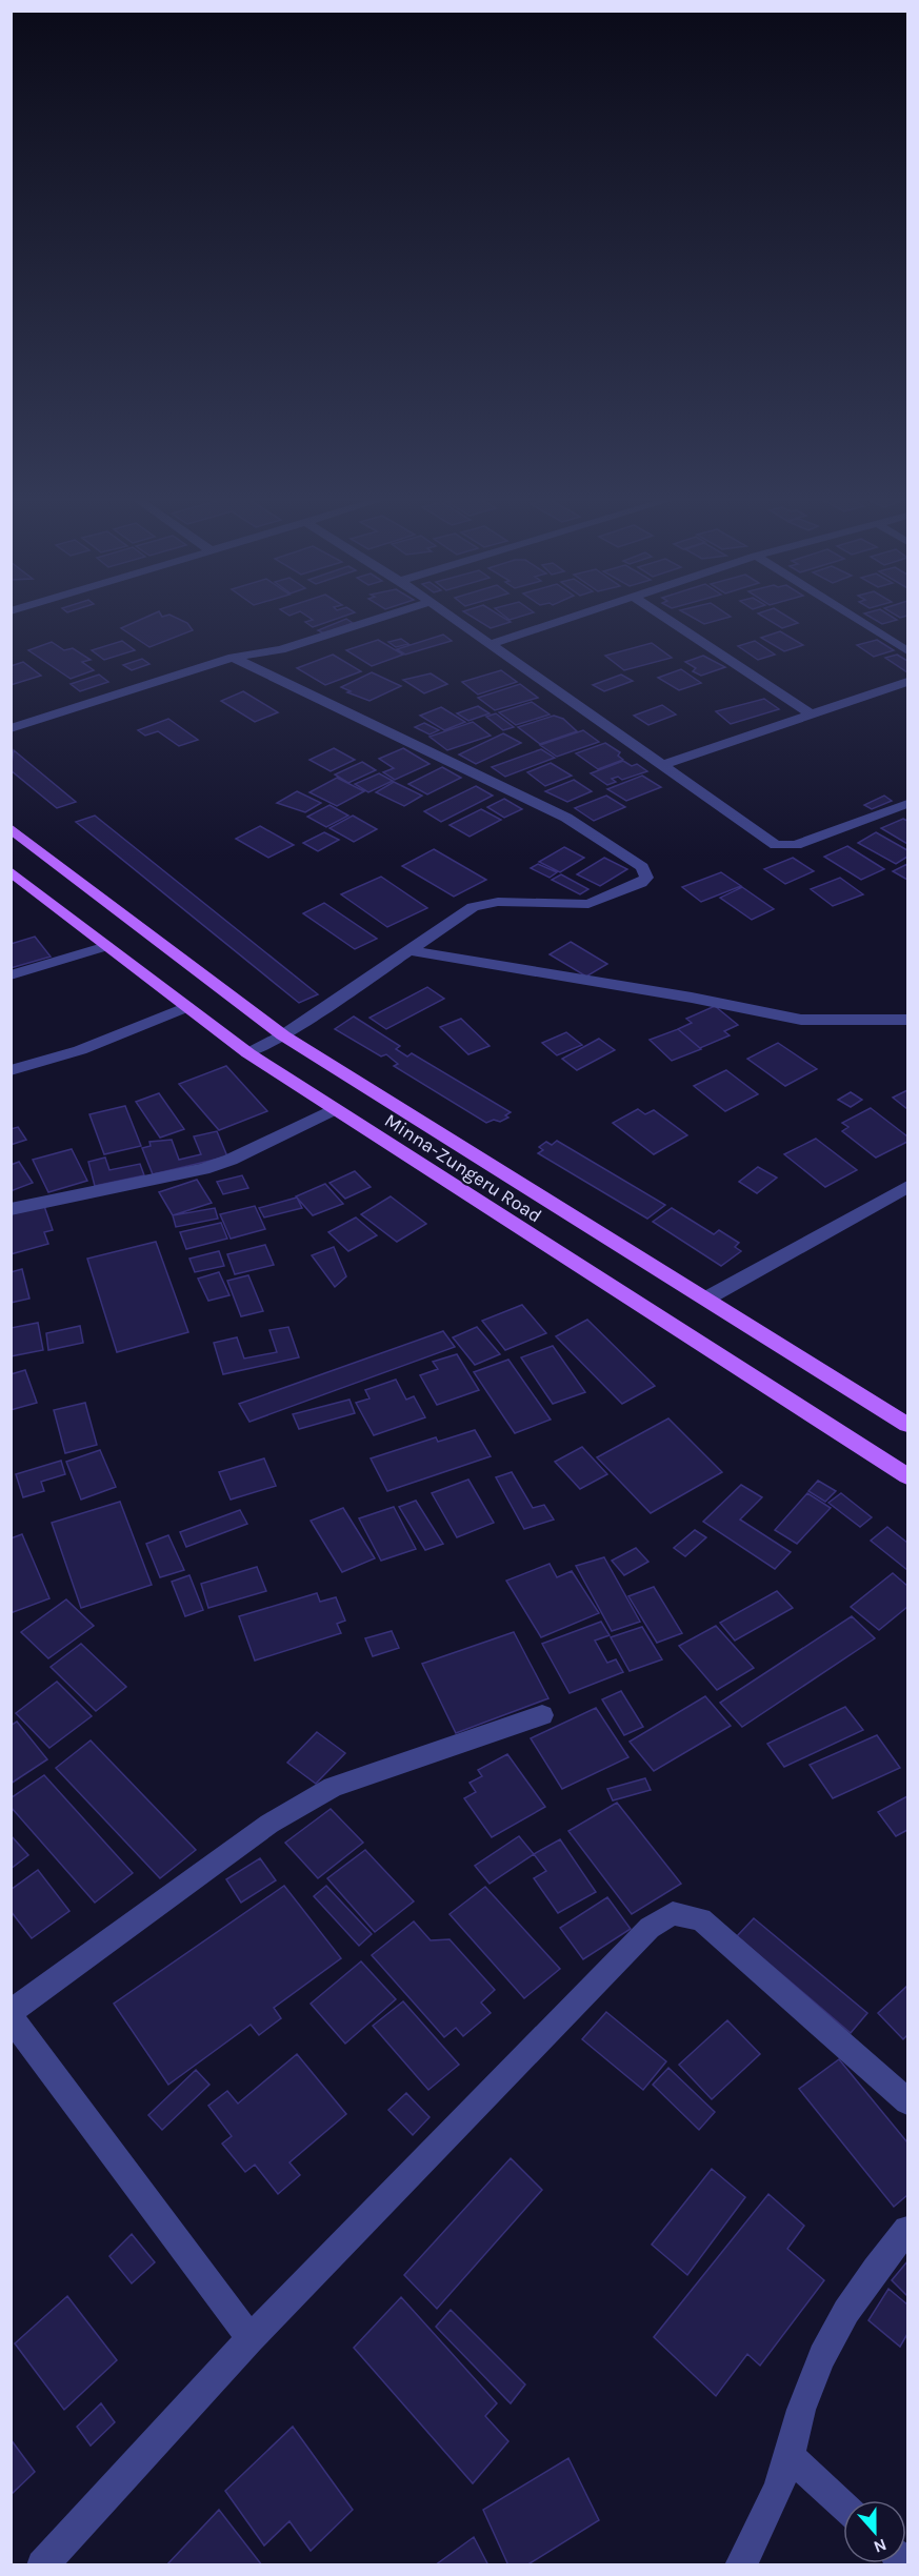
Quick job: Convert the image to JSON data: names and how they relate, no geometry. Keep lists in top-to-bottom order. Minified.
{"streets":{"main road":["Minna-Zungeru Road"]},"north":"bottom"}
